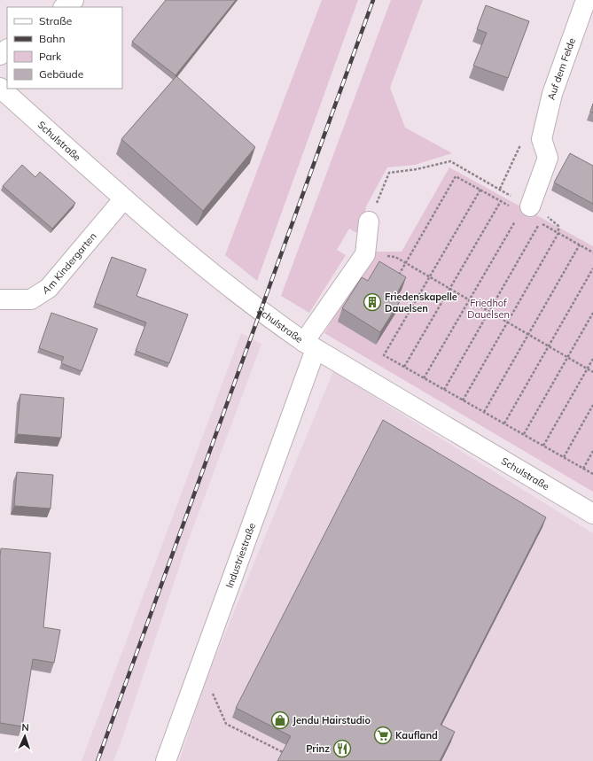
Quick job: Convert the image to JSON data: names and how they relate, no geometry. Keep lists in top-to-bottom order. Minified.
{"streets":{"street":["Auf dem Felde","Schulstraße","Am Kindergarten","Industriestraße"]},"crossings":[["Schulstraße","Am Kindergarten"],["Schulstraße","Industriestraße"]],"parks":["Friedhof Dauelsen"],"places":{"building":["Friedenskapelle Dauelsen"],"shop":["Jendu Hairstudio"],"supermarket":["Kaufland"],"restaurant":["Prinz"]},"legend":["Straße","Bahn","Park","Gebäude"],"north":"top"}
